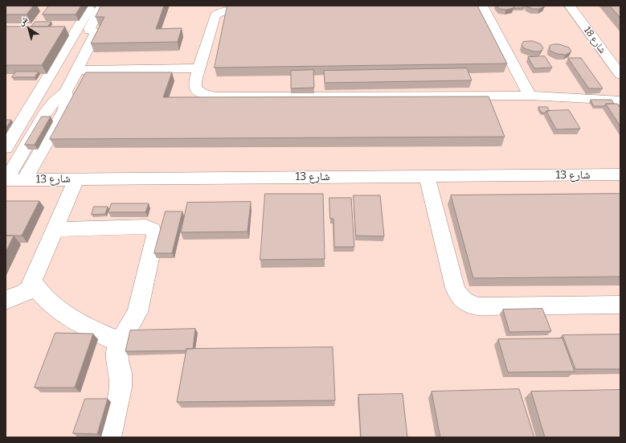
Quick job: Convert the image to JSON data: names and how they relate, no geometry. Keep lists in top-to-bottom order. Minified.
{"streets":{"street":["شارع 18","شارع 13"]},"north":"top left"}
